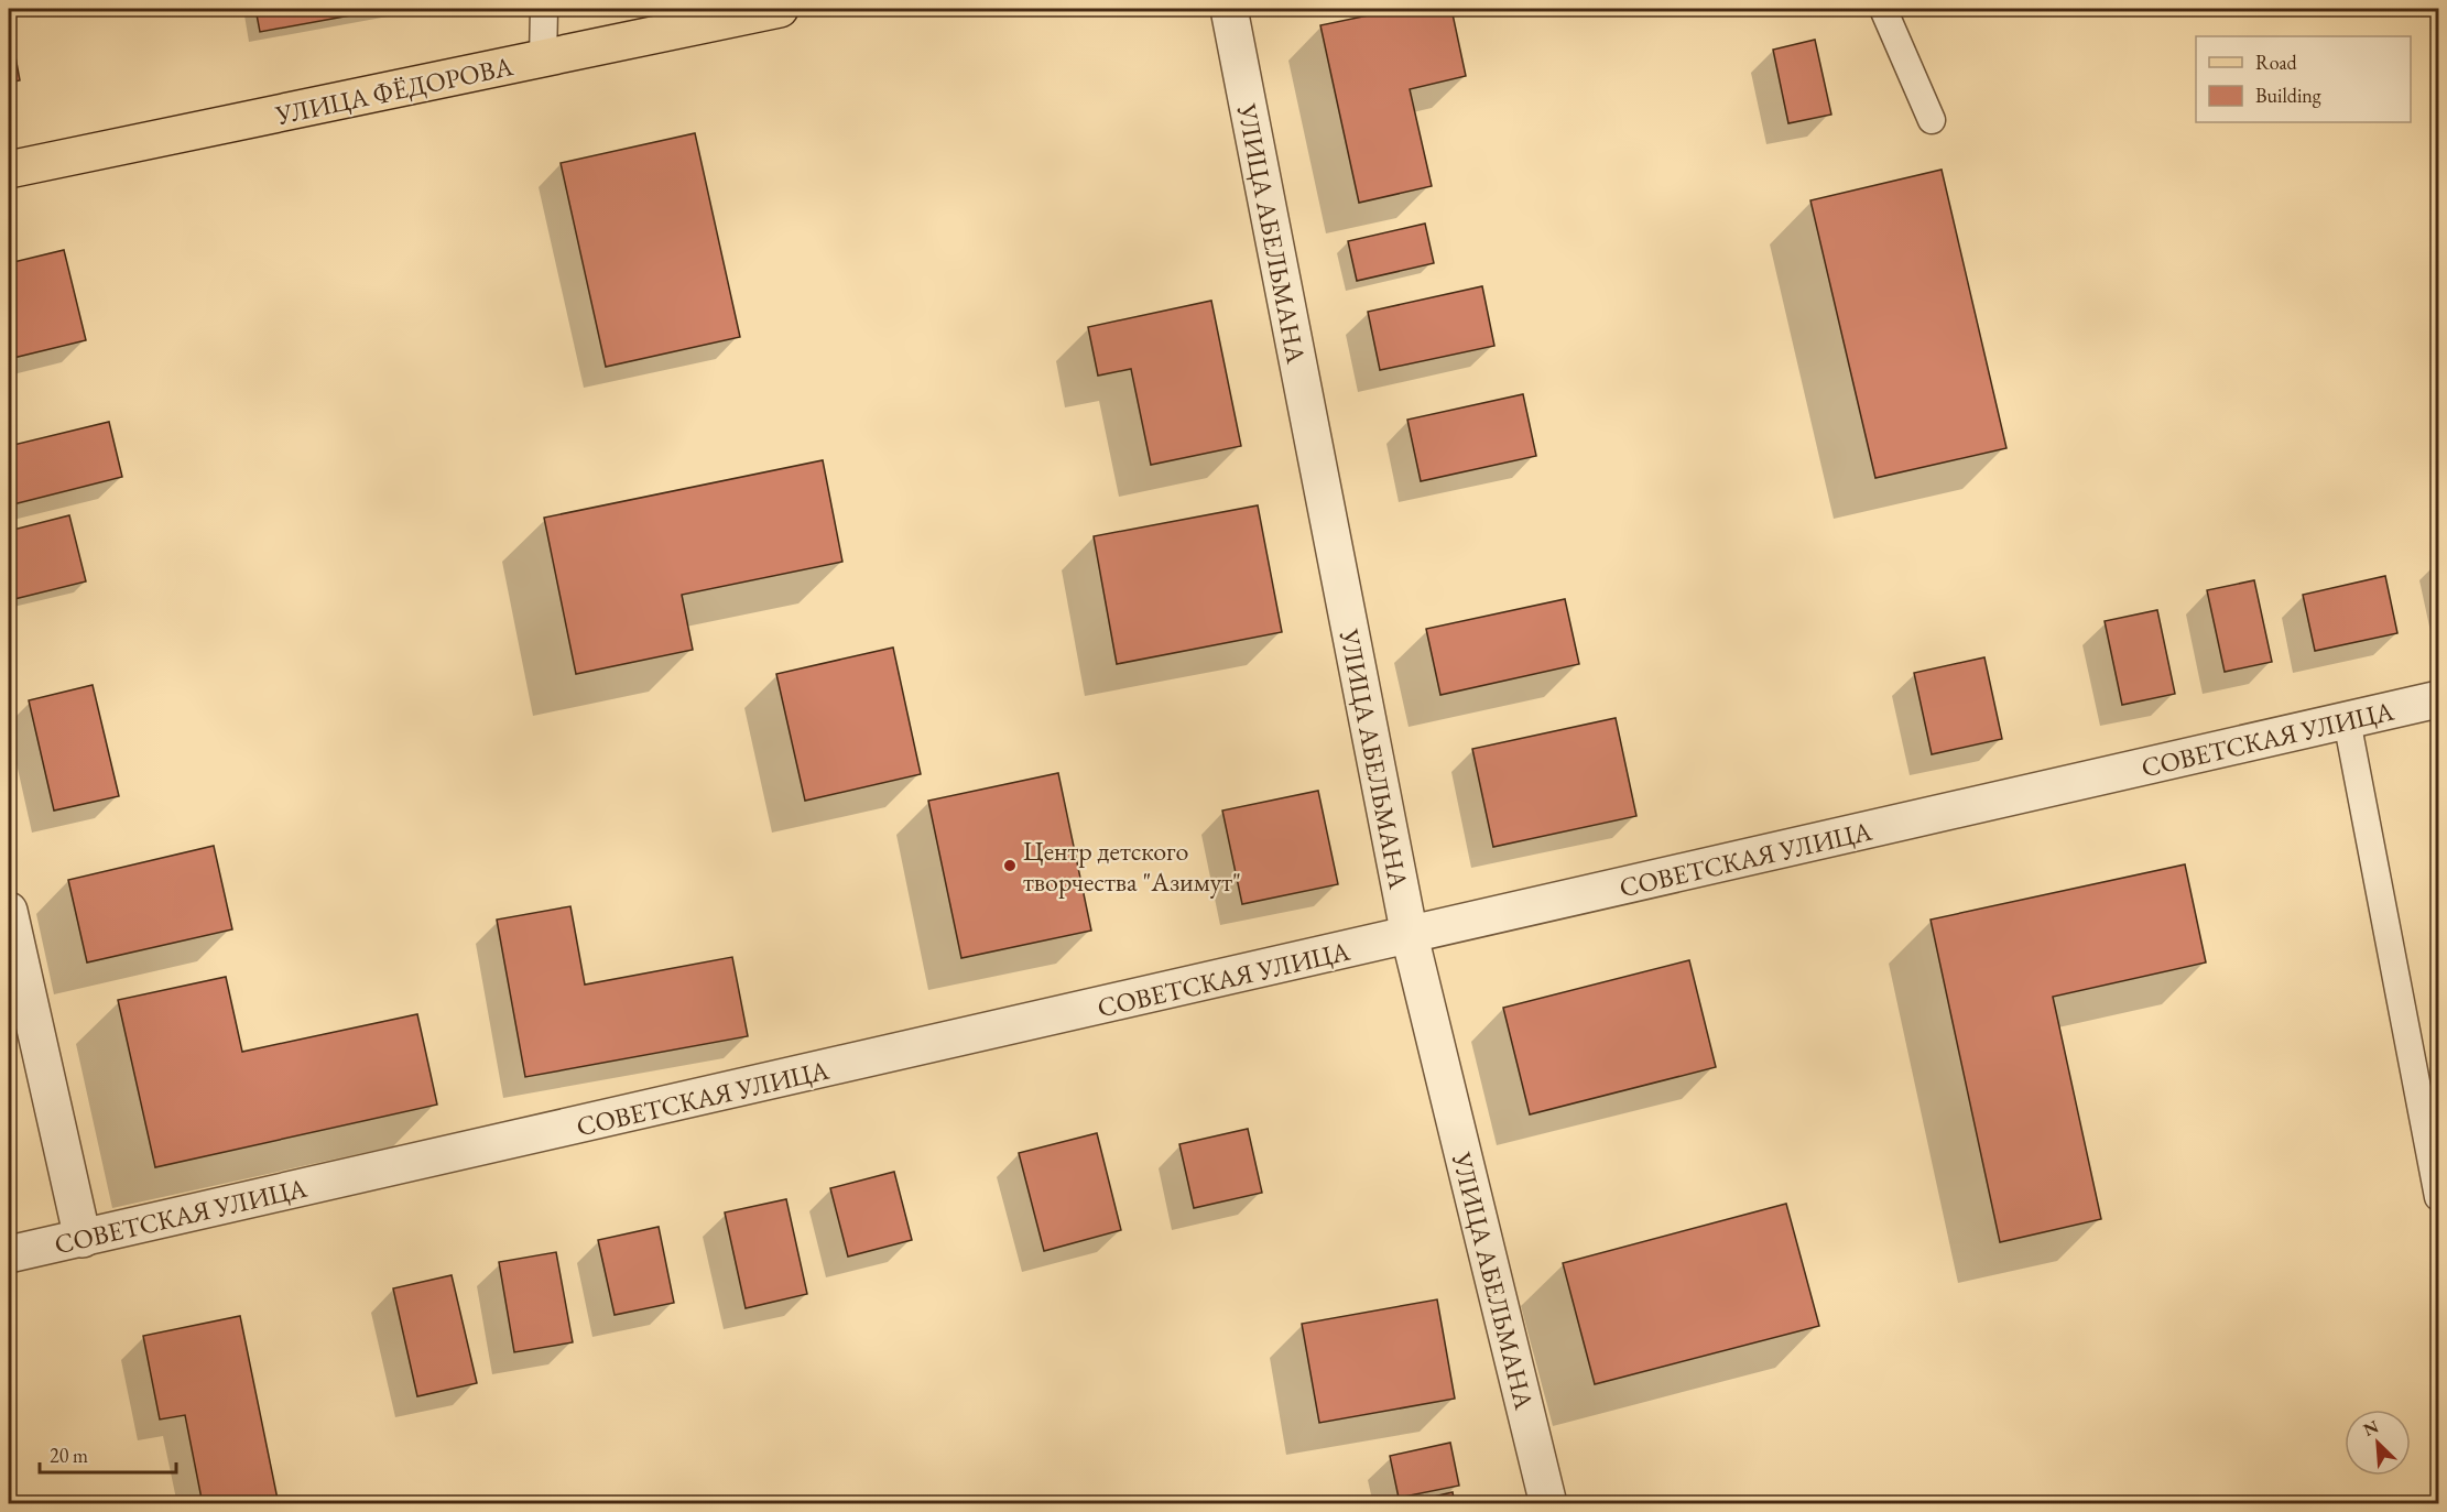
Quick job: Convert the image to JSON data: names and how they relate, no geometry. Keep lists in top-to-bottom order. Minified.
{"streets":{"main road":["УЛИЦА ФЁДОРОВА"],"street":["УЛИЦА АБЕЛЬМАНА","СОВЕТСКАЯ УЛИЦА"]},"crossings":[["УЛИЦА АБЕЛЬМАНА","СОВЕТСКАЯ УЛИЦА"]],"places":["Центр детского творчества \"Азимут\""],"legend":["Road","Building"],"scale_bar":"20 m","north":"top left"}
